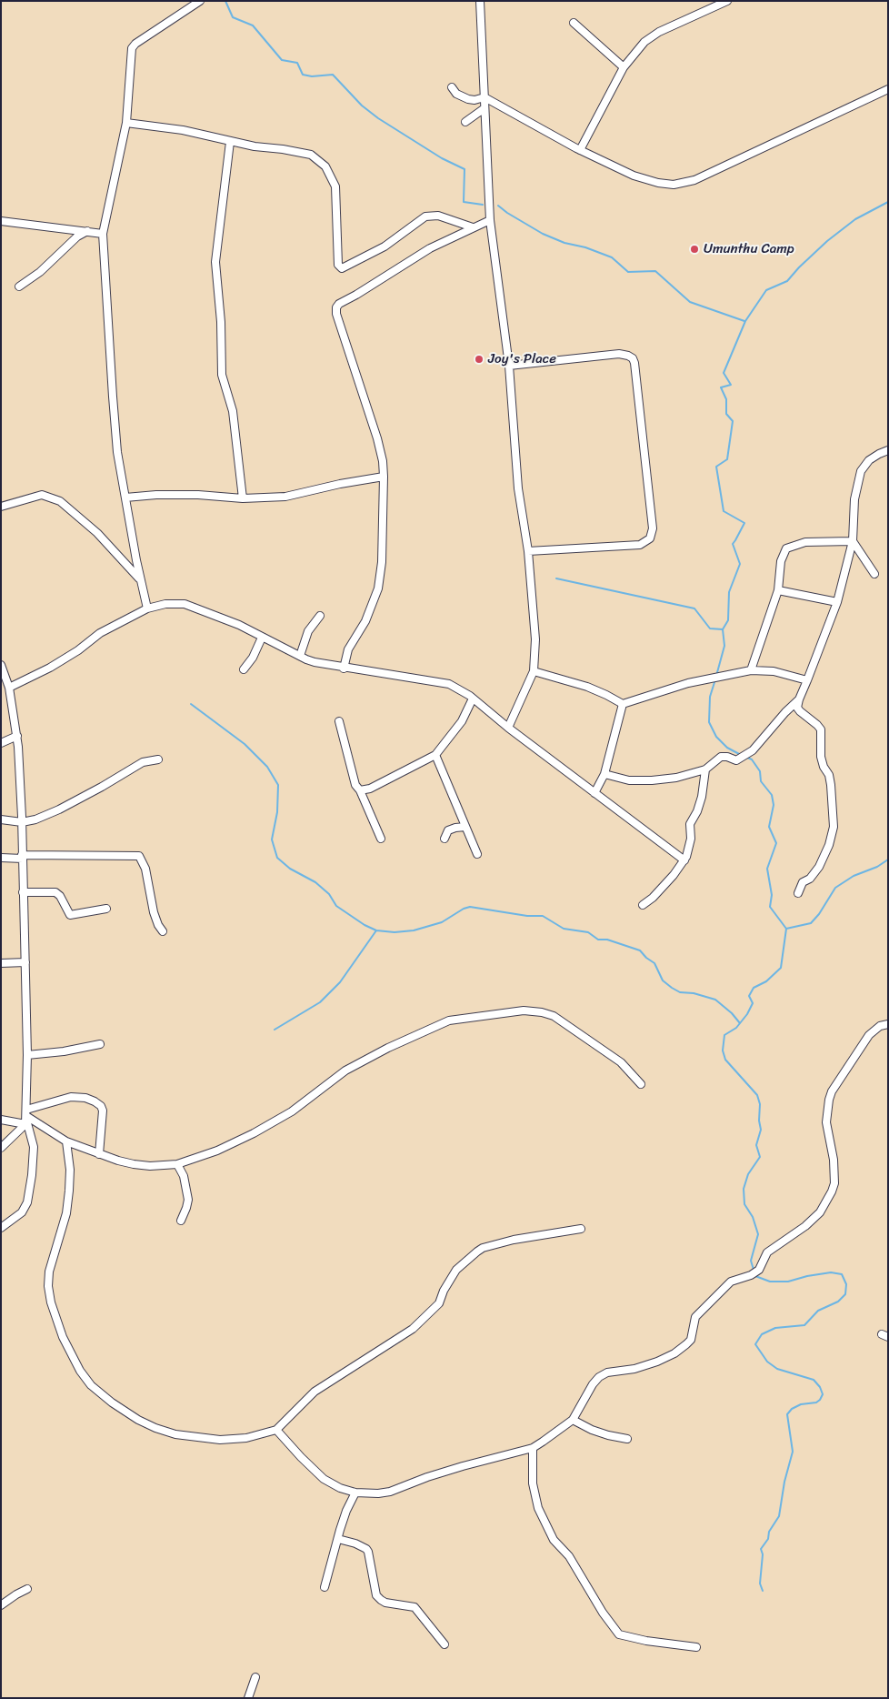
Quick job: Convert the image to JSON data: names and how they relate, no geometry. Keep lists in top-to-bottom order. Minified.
{"places":["Umunthu Camp","Joy's Place"]}
